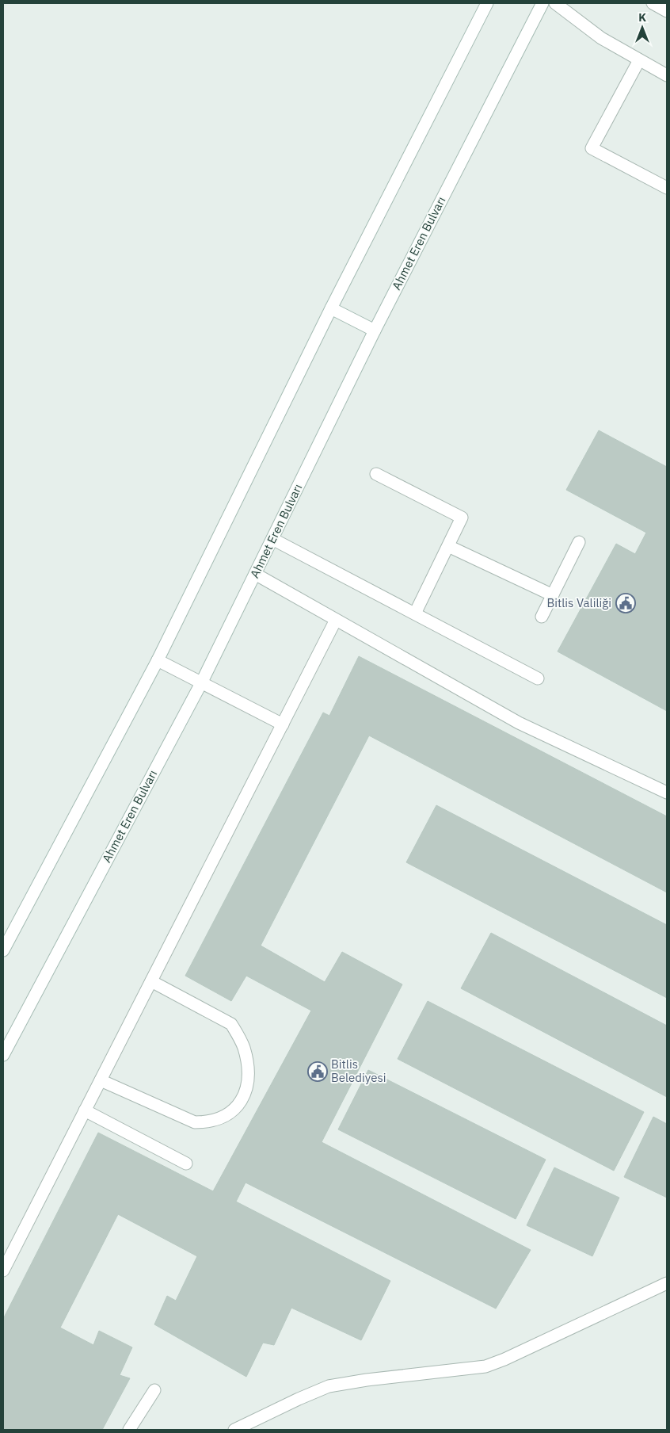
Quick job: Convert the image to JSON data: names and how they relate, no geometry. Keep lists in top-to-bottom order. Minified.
{"streets":{"main road":["Ahmet Eren Bulvarı"]},"places":{"public building":["Bitlis Valiliği","Bitlis Belediyesi"]},"north":"top"}
